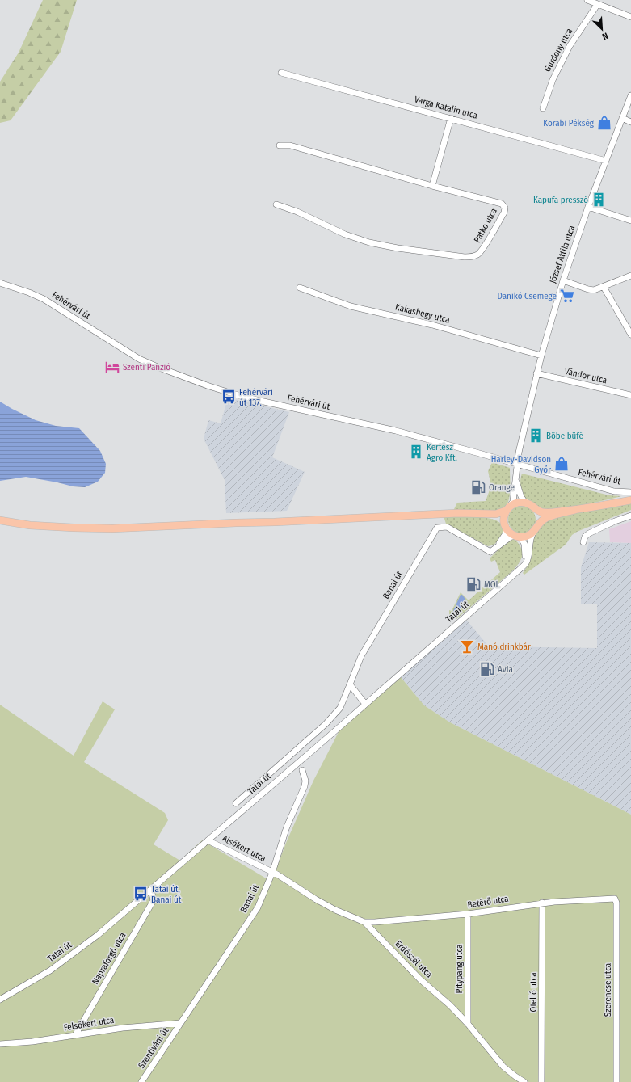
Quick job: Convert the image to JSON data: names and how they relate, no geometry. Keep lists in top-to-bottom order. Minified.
{"streets":{"street":["Gurdony utca","Varga Katalin utca","Patkó utca","József Attila utca","Fehérvári út","Kakashegy utca","Vándor utca","Banai út","Tatai út","Alsókert utca","Betérő utca","Napraforgó utca","Erdőszél utca","Pitypang utca","Szerencse utca","Otelló utca","Felsőkert utca","Szentiváni út"]},"crossings":[["Varga Katalin utca","József Attila utca"],["József Attila utca","Fehérvári út"],["József Attila utca","Kakashegy utca"],["József Attila utca","Vándor utca"],["József Attila utca","Tatai út"],["Banai út","Tatai út"],["Banai út","Alsókert utca"],["Banai út","Erdőszél utca"],["Banai út","Felsőkert utca"],["Banai út","Szentiváni út"],["Tatai út","Alsókert utca"],["Tatai út","Napraforgó utca"],["Alsókert utca","Erdőszél utca"],["Betérő utca","Erdőszél utca"],["Betérő utca","Pitypang utca"],["Betérő utca","Szerencse utca"],["Betérő utca","Otelló utca"],["Napraforgó utca","Felsőkert utca"],["Erdőszél utca","Pitypang utca"],["Felsőkert utca","Szentiváni út"]],"places":{"shop":["Korabi Pékség","Harley-Davidson Győr"],"building":["Kapufa presszó","Böbe büfé","Kertész Agro Kft."],"supermarket":["Danikó Csemege"],"hotel":["Szenti Panzió"],"bus stop":["Fehérvári út 137.","Tatai út, Banai út"],"fuel station":["Orange","MOL","Avia"],"bar":["Manó drinkbár"]},"north":"bottom right"}
